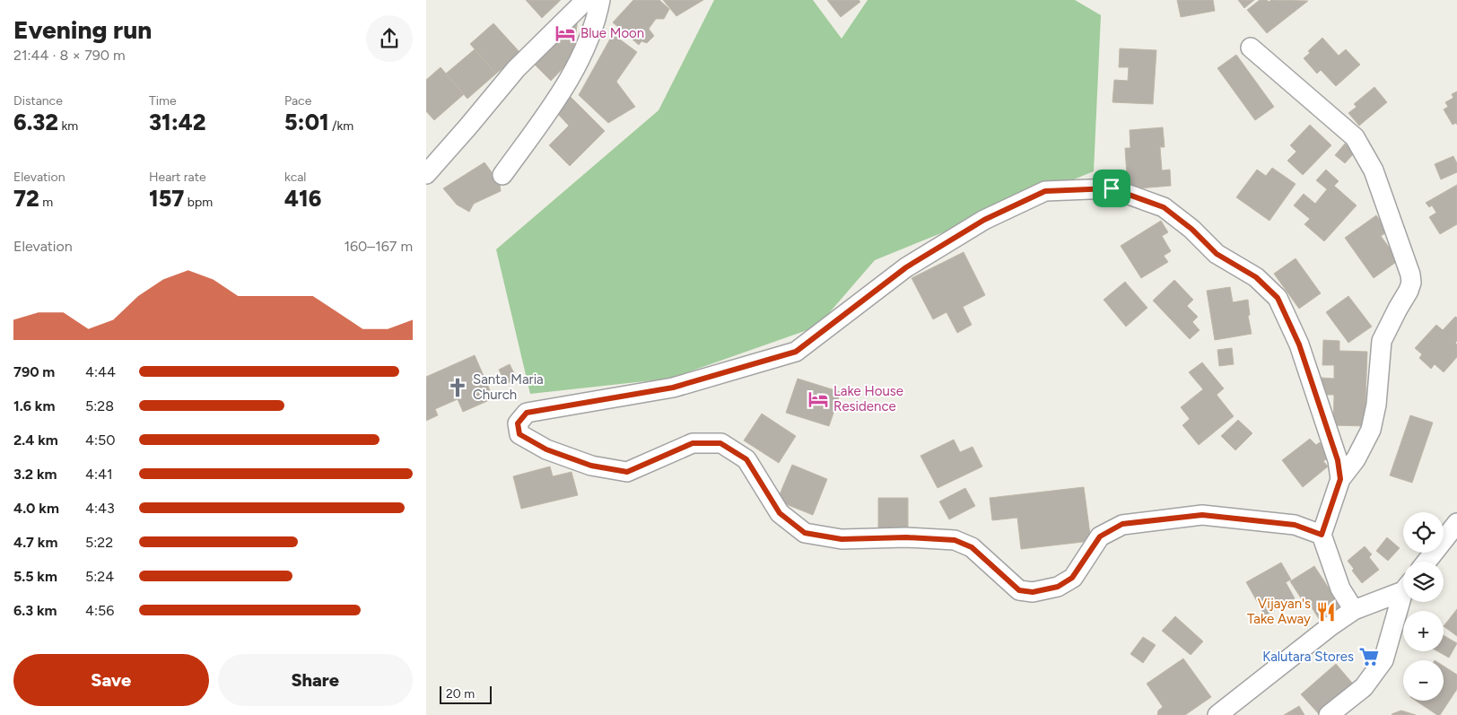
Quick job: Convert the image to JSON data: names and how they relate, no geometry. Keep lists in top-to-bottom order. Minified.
{"places":{"hotel":["Blue Moon","Lake House Residence"],"church":["Santa Maria Church"],"restaurant":["Vijayan's Take Away"],"supermarket":["Kalutara Stores"]},"scale_bar":"20 m","page":{"heading":["Evening run","21:44 · 8 × 790 m"],"stats":[["Distance","6.32 km"],["Time","31:42"],["Pace","5:01 /km"],["Elevation","72 m"],["Heart rate","157 bpm"],["kcal","416"]],"chart":["Elevation","160–167 m"],"list":[{"name":"790 m","note":"4:44"},{"name":"1.6 km","note":"5:28"},{"name":"2.4 km","note":"4:50"},{"name":"3.2 km","note":"4:41"},{"name":"4.0 km","note":"4:43"},{"name":"4.7 km","note":"5:22"},{"name":"5.5 km","note":"5:24"},{"name":"6.3 km","note":"4:56"}],"map_buttons":["+","−"],"buttons":["Save","Share"],"scale":"20 m"}}
